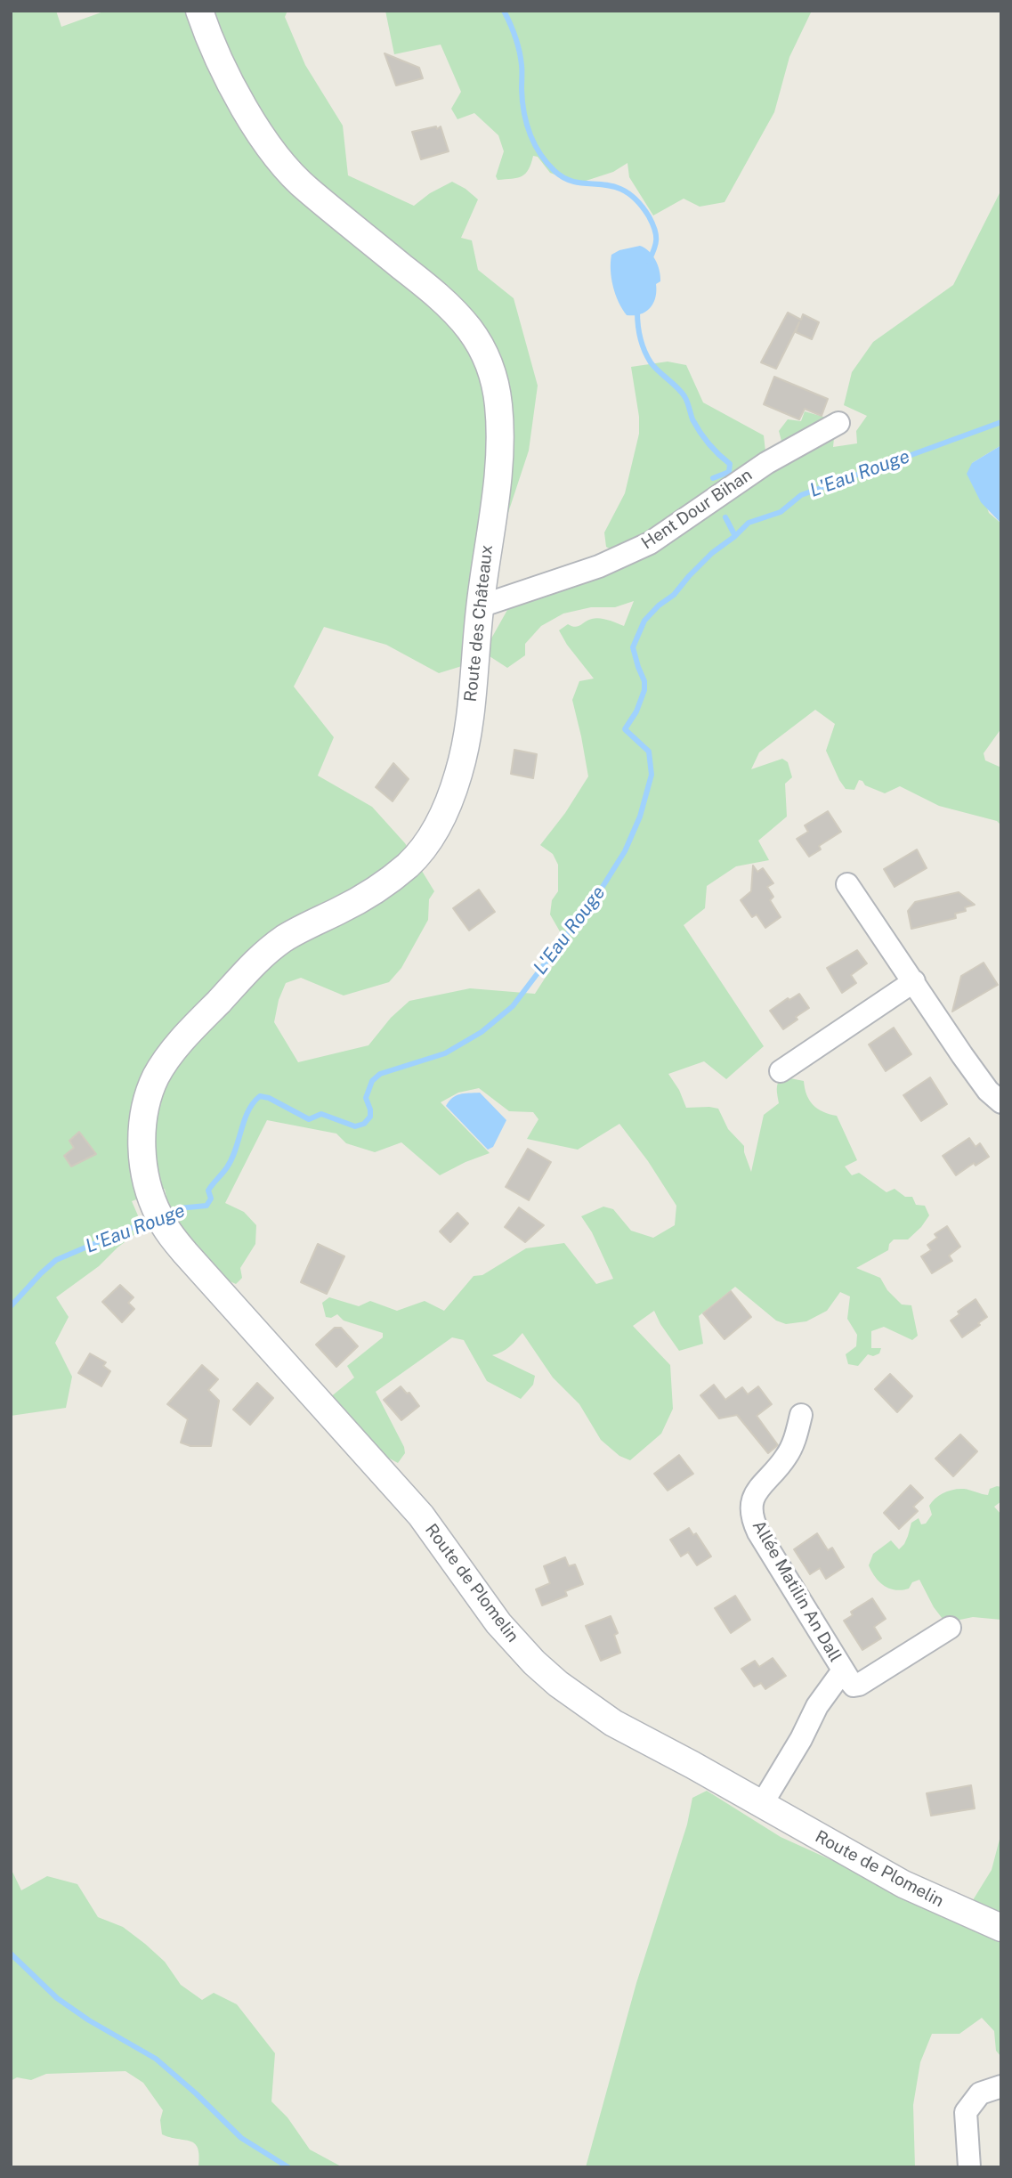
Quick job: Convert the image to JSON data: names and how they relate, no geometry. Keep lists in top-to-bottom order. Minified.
{"streets":{"street":["Hent Dour Bihan","Route des Châteaux","Route de Plomelin","Allée Matilin An Dall"]},"crossings":[["Hent Dour Bihan","Route des Châteaux"],["Route des Châteaux","Route de Plomelin"],["Route de Plomelin","Allée Matilin An Dall"]],"water":["L'Eau Rouge"]}
